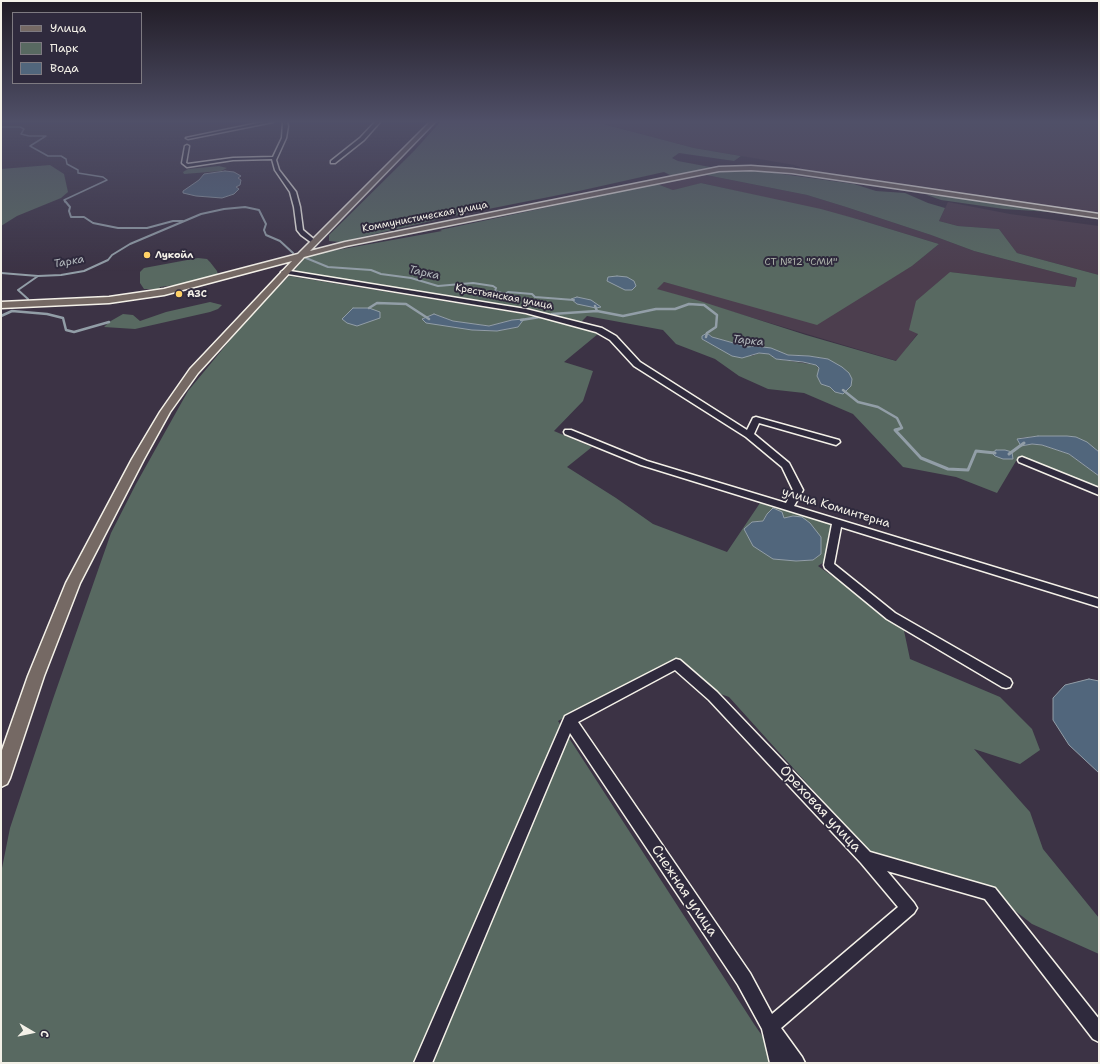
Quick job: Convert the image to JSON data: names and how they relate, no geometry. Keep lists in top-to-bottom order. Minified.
{"streets":{"main road":["Коммунистическая улица"],"street":["Крестьянская улица","улица Коминтерна","Ореховая улица","Снежная улица"]},"crossings":[["Крестьянская улица","улица Коминтерна"],["Ореховая улица","Снежная улица"]],"water":["Тарка"],"parks":["СТ №12 \"СМИ\""],"places":["Лукойл","АЗС"],"legend":["Улица","Парк","Вода"],"north":"right"}
